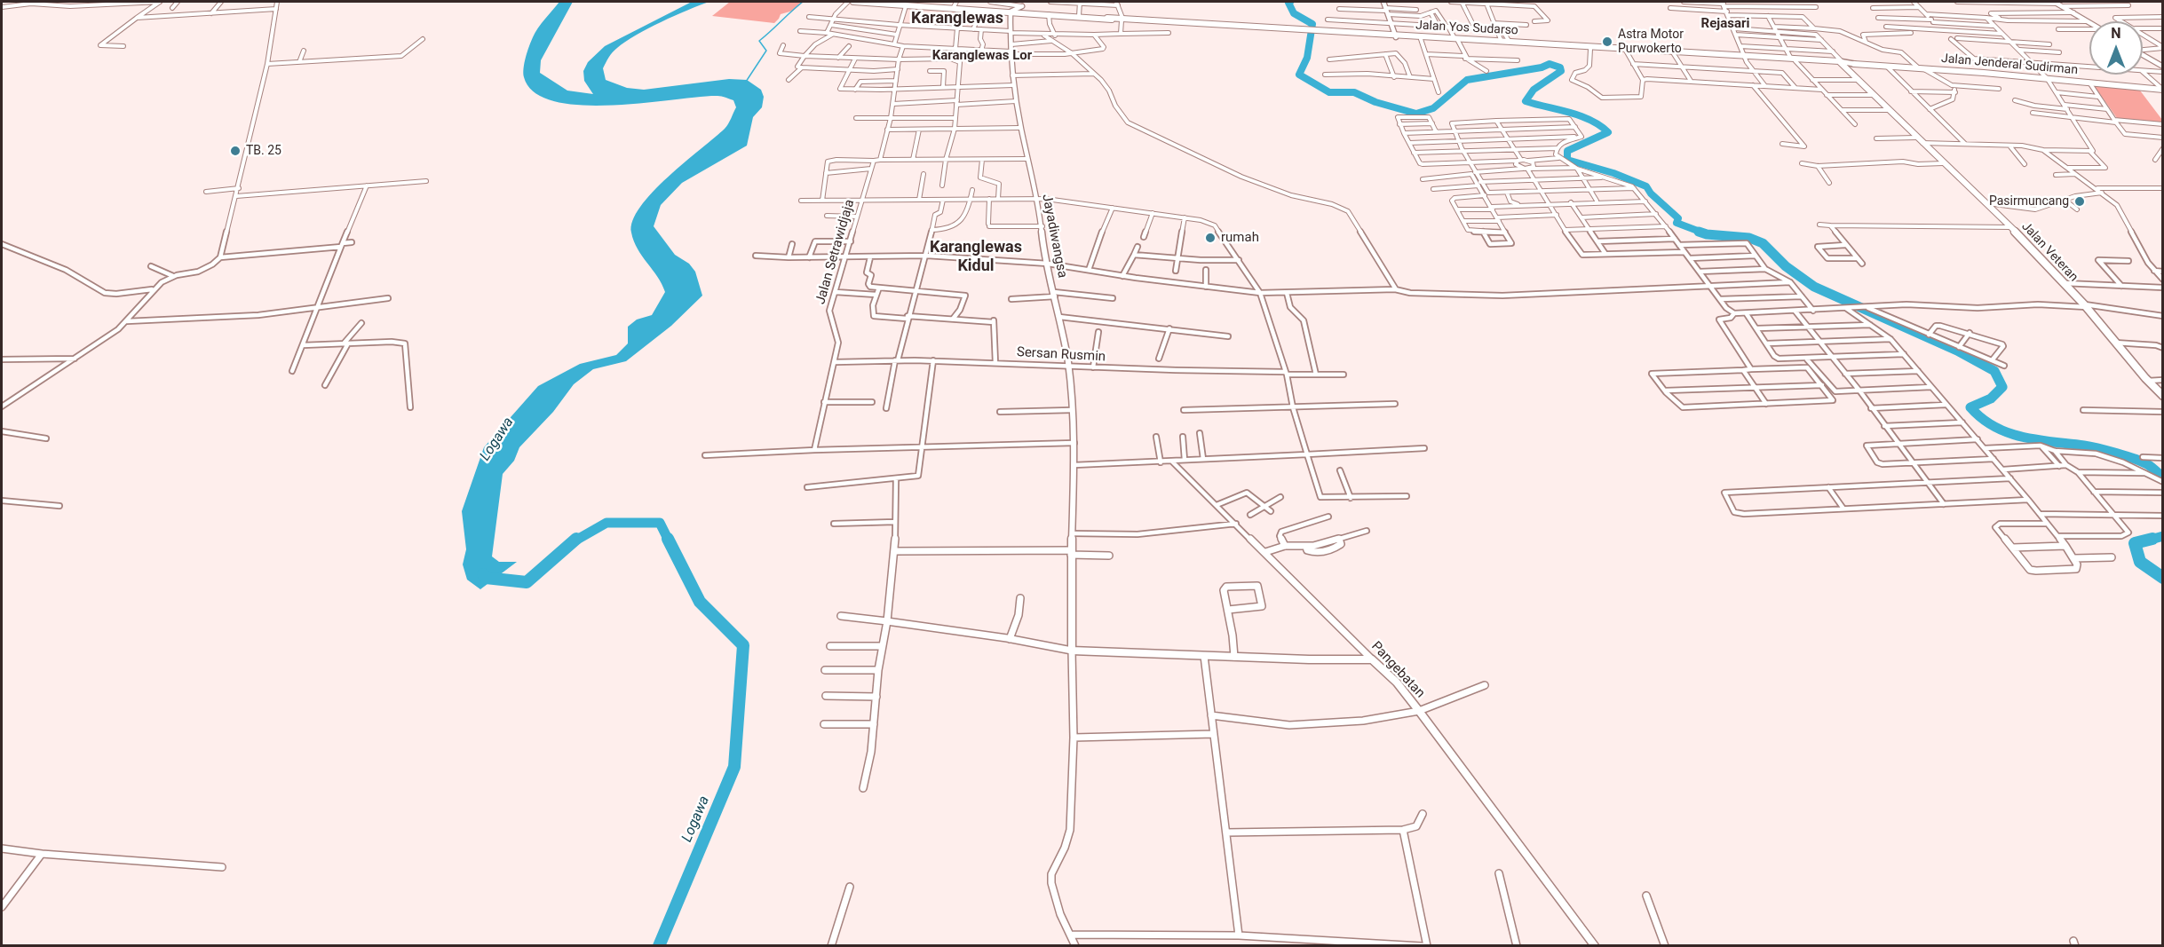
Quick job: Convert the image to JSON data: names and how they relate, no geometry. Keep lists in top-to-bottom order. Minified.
{"streets":{"highway":["Jalan Yos Sudarso","Jalan Veteran"],"main road":["Jalan Jenderal Sudirman"],"street":["Jayadiwangsa","Jalan Setrawidjaja","Sersan Rusmin","Pangebatan"]},"crossings":[["Jalan Yos Sudarso","Jayadiwangsa"],["Jalan Yos Sudarso","Jalan Veteran"],["Jayadiwangsa","Sersan Rusmin"],["Jalan Setrawidjaja","Sersan Rusmin"]],"districts":["Karanglewas","Rejasari","Karanglewas Lor","Karanglewas Kidul"],"water":["Logawa"],"places":["Astra Motor Purwokerto","TB. 25","Pasirmuncang","rumah"],"north":"top"}
